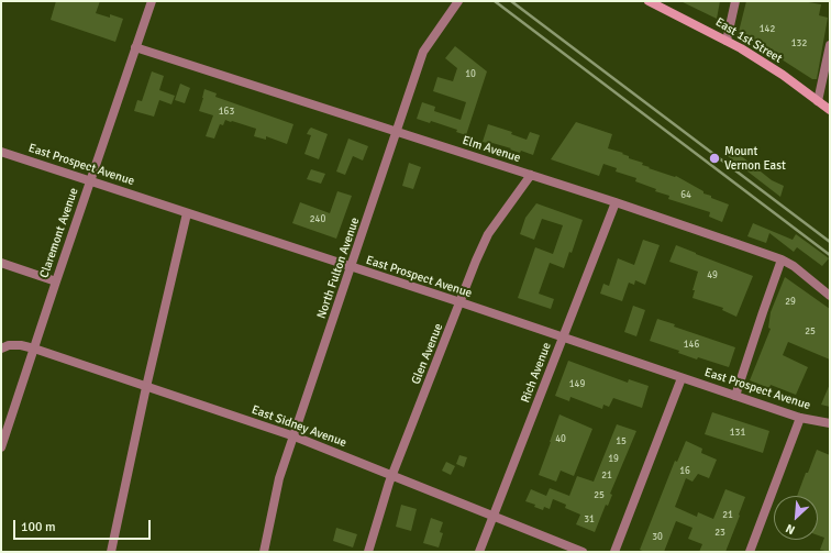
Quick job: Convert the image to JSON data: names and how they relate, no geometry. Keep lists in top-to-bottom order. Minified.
{"streets":{"main road":["East 1st Street"],"street":["Elm Avenue","East Prospect Avenue","Claremont Avenue","North Fulton Avenue","Glen Avenue","Rich Avenue","East Sidney Avenue"]},"crossings":[["Elm Avenue","Claremont Avenue"],["Elm Avenue","North Fulton Avenue"],["Elm Avenue","Glen Avenue"],["Elm Avenue","Rich Avenue"],["East Prospect Avenue","Claremont Avenue"],["East Prospect Avenue","North Fulton Avenue"],["East Prospect Avenue","Glen Avenue"],["East Prospect Avenue","Rich Avenue"],["Claremont Avenue","East Sidney Avenue"],["North Fulton Avenue","East Sidney Avenue"],["Glen Avenue","East Sidney Avenue"],["Rich Avenue","East Sidney Avenue"]],"places":["Mount Vernon East"],"house_numbers":["142","132","10","163","64","240","49","29","25","146","149","131","40","15","19","16","21","25","21","31","23","30"],"scale_bar":"100 m","north":"bottom left"}
